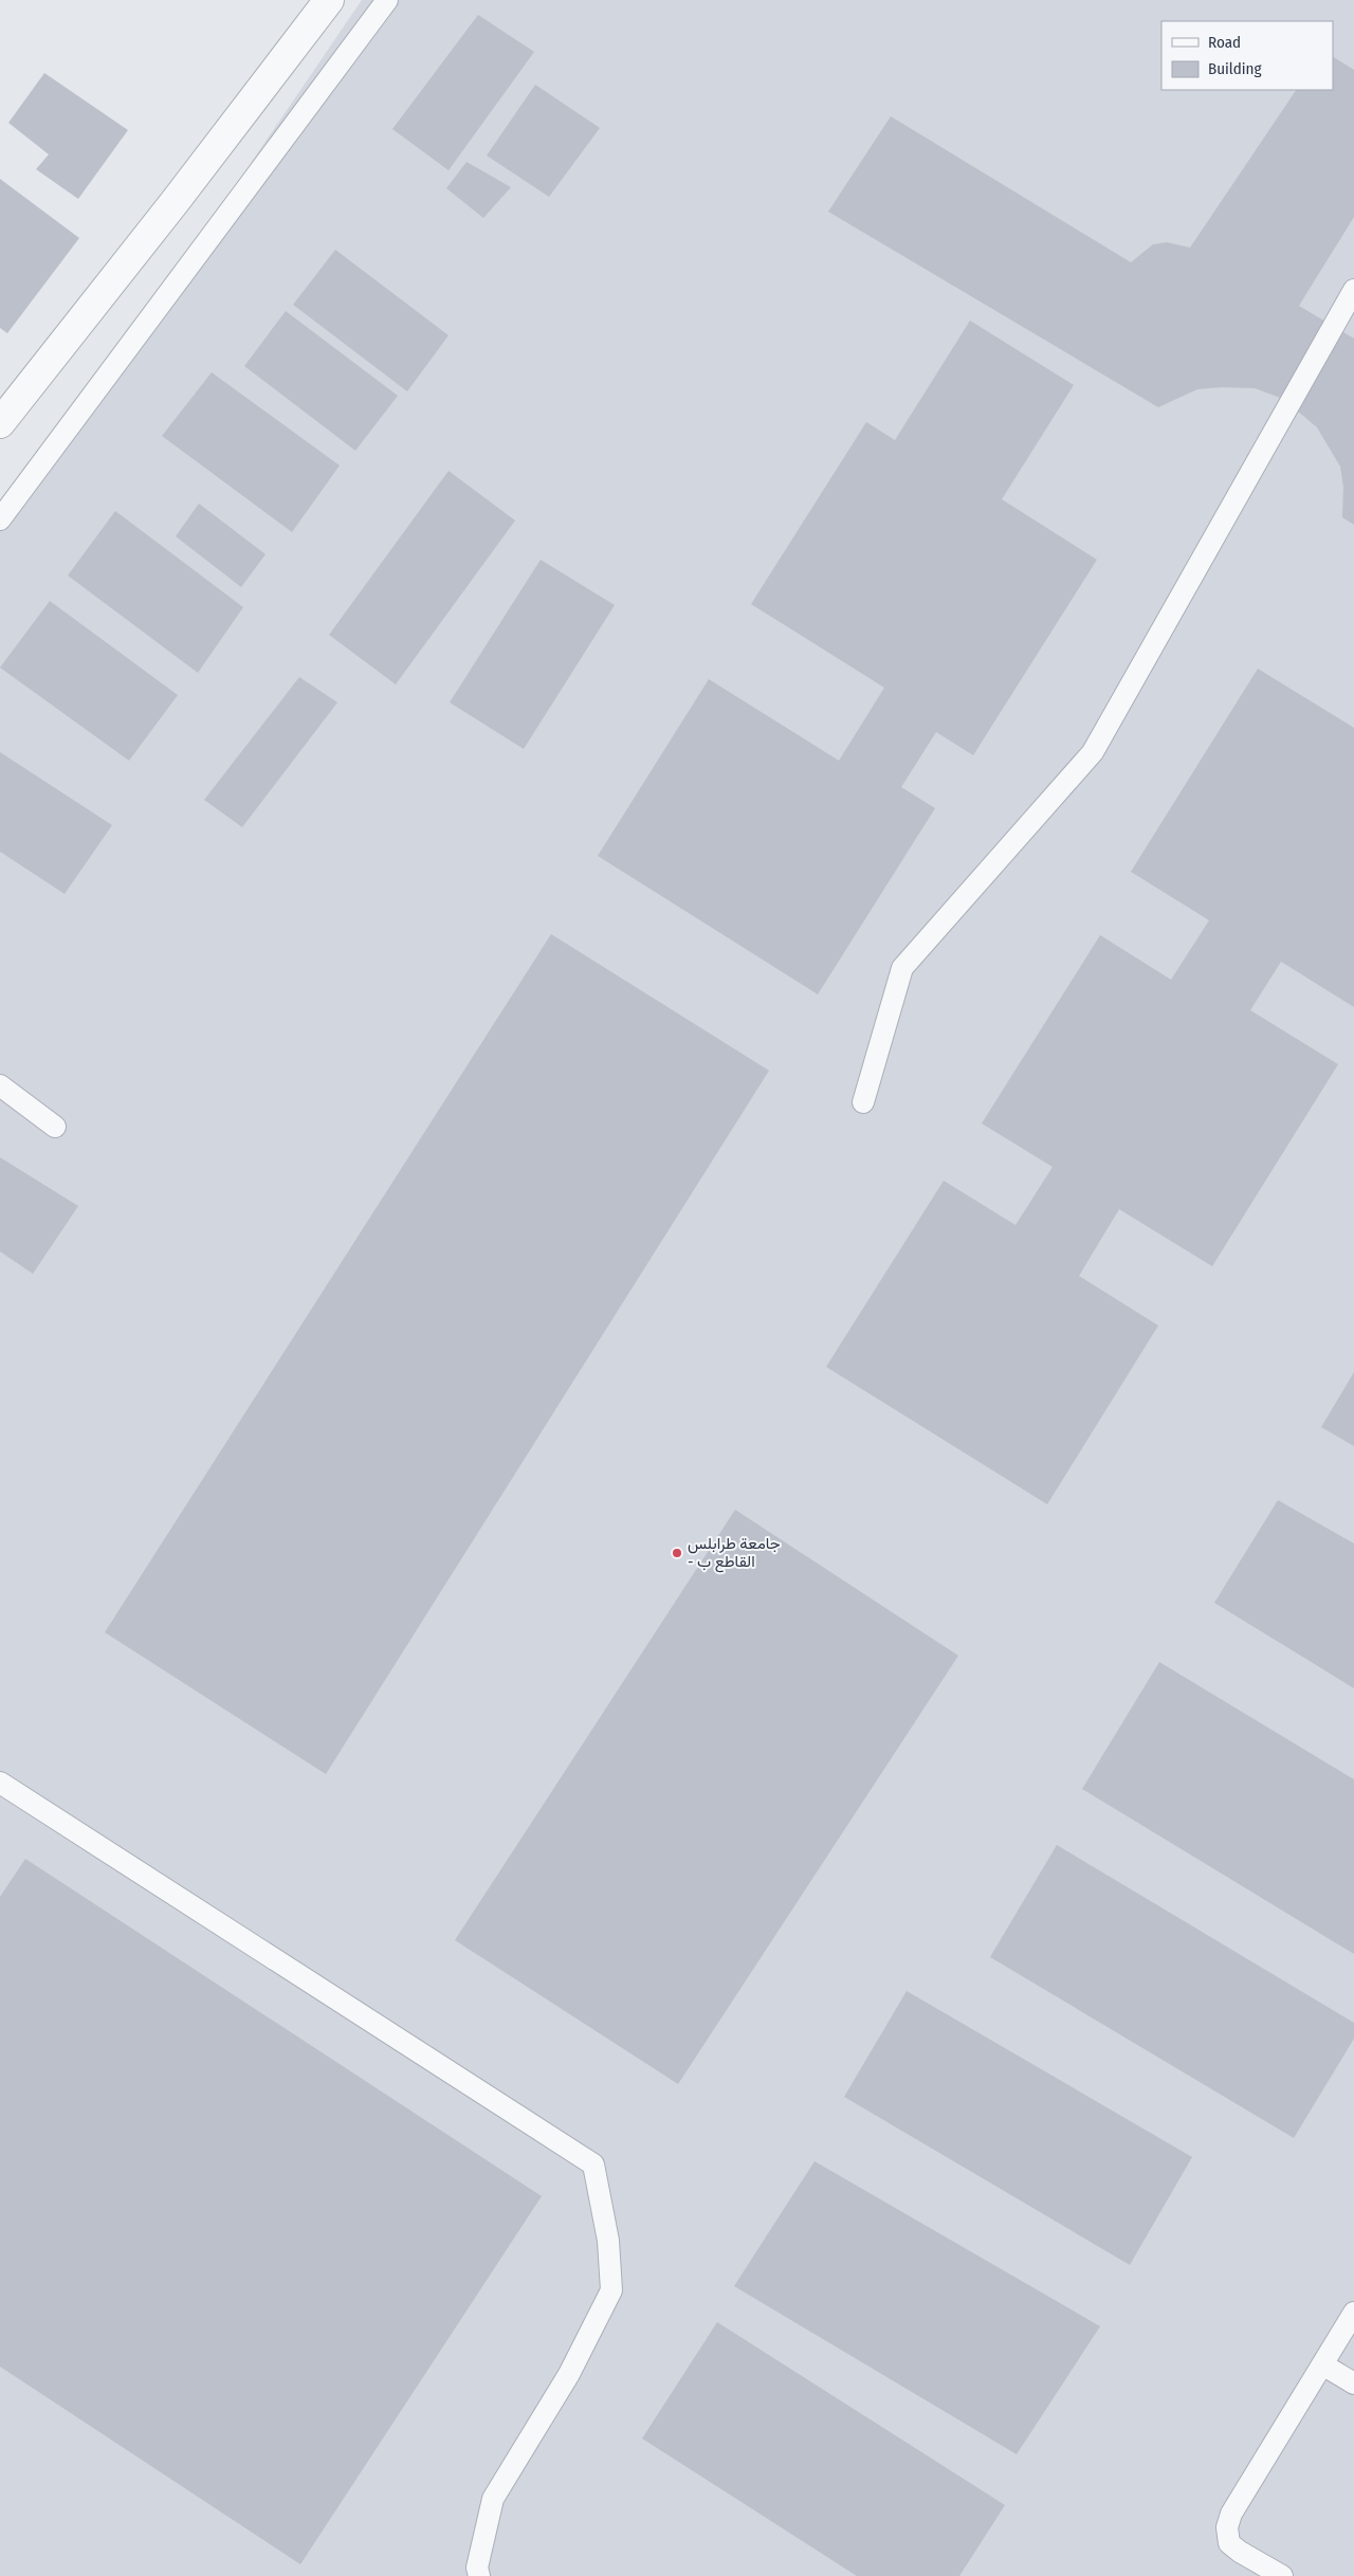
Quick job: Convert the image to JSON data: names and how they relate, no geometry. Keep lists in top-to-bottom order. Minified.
{"places":["جامعة طرابلس - القاطع ب"],"legend":["Road","Building"]}
